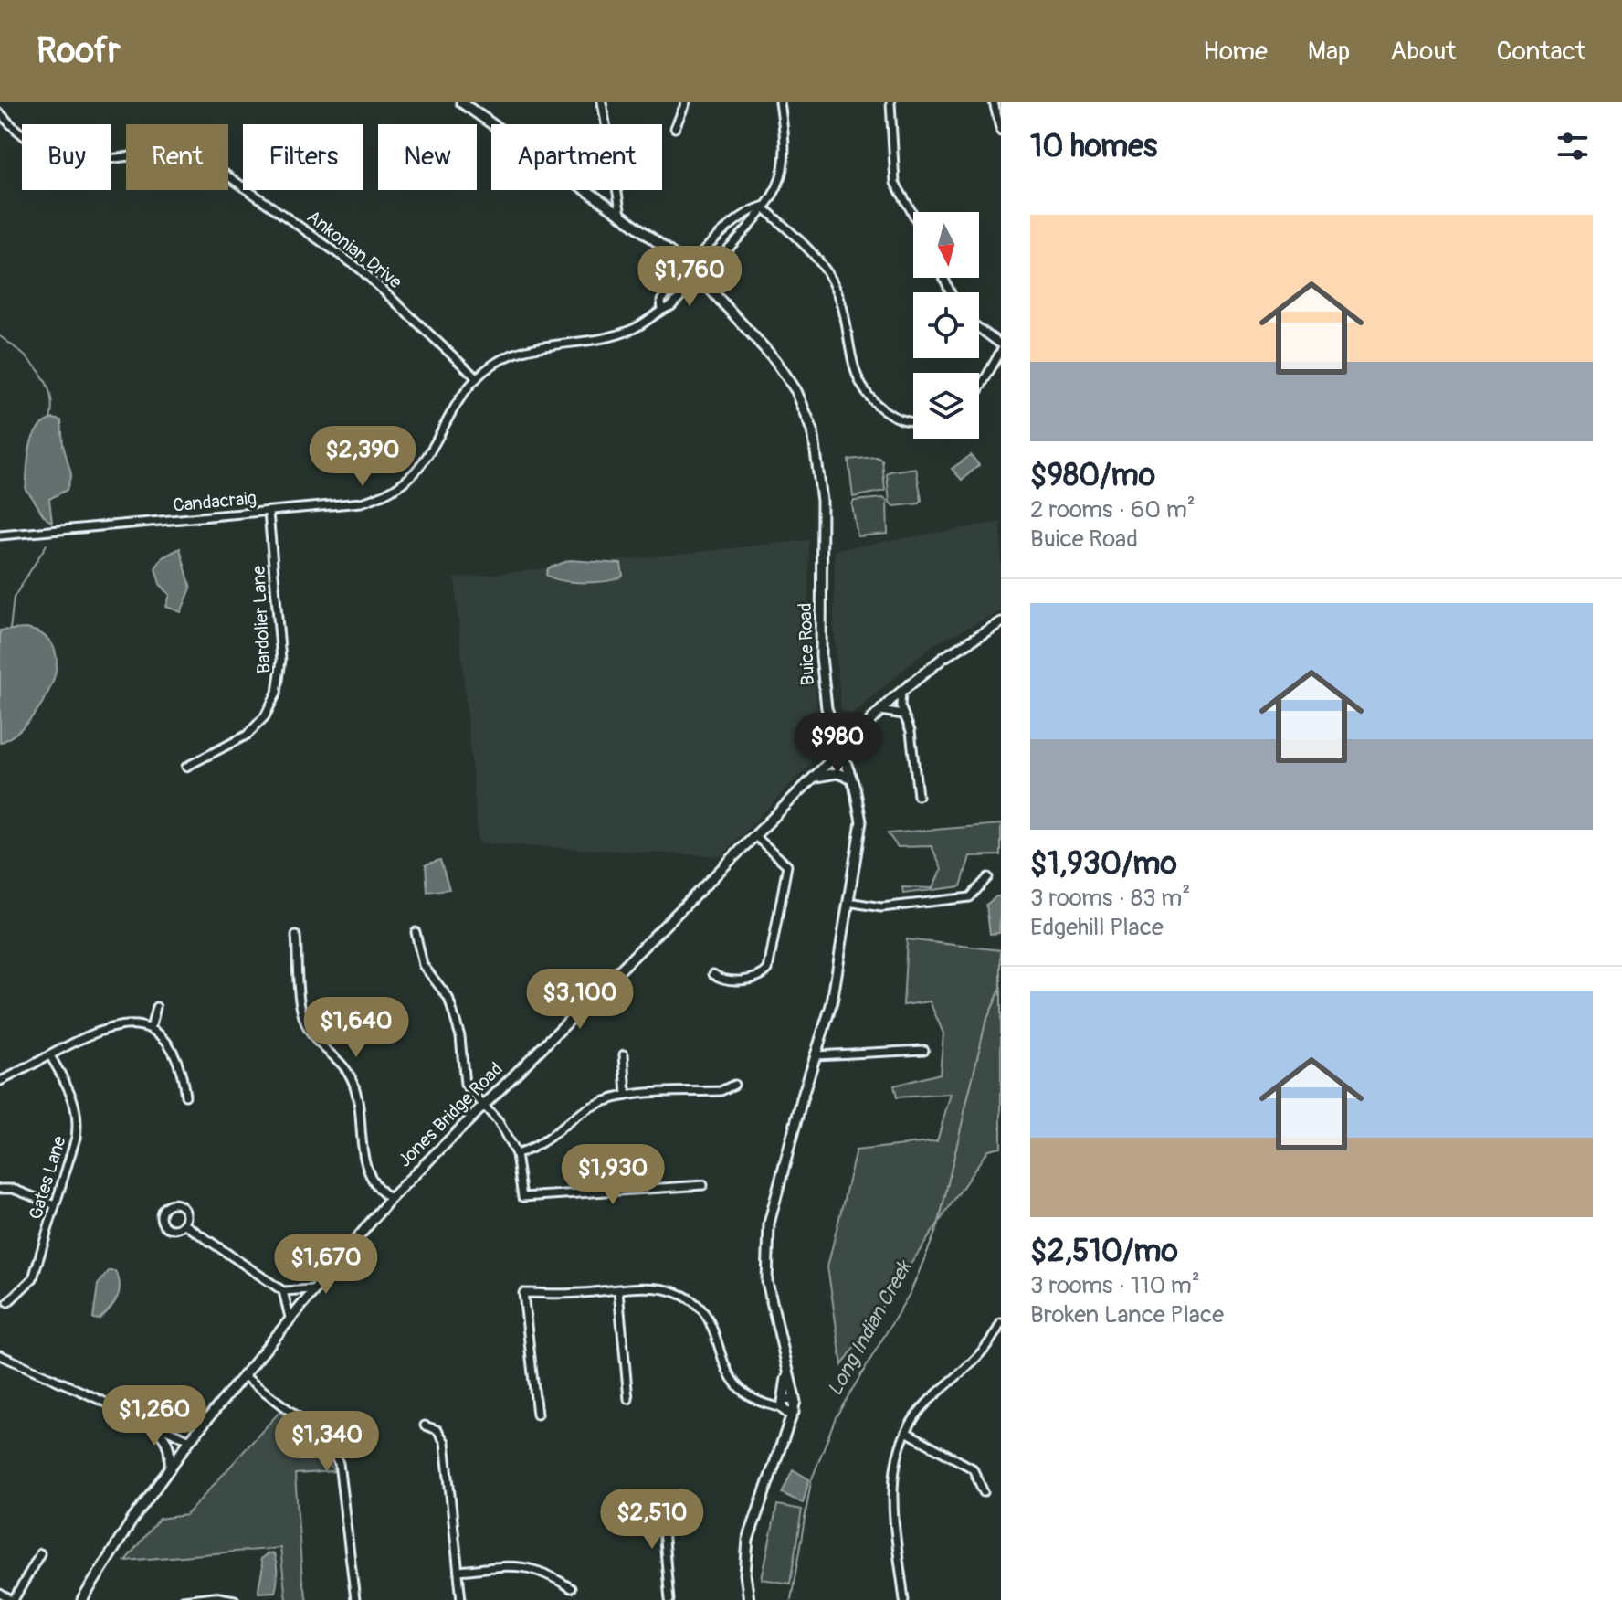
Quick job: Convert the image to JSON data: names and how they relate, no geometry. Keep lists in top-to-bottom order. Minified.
{"streets":{"street":["Ankonian Drive","Candacraig","Bardolier Lane","Buice Road","Jones Bridge Road","Gates Lane"]},"crossings":[["Ankonian Drive","Candacraig"],["Candacraig","Bardolier Lane"],["Candacraig","Buice Road"],["Buice Road","Jones Bridge Road"]],"water":["Long Indian Creek"],"north":"bottom","page":{"header":"Roofr","nav":["Home","Map","About","Contact"],"heading":"10 homes","chip":["Buy","Rent","Filters","New","Apartment"],"list":[{"name":"$980/mo","note":"2 rooms · 60 m² · Buice Road"},{"name":"$1,930/mo","note":"3 rooms · 83 m² · Edgehill Place"},{"name":"$2,510/mo","note":"3 rooms · 110 m² · Broken Lance Place"}],"price":["$1,760","$2,390","$980","$3,100","$1,640","$1,930","$1,670","$1,260","$1,340","$2,510"]}}
